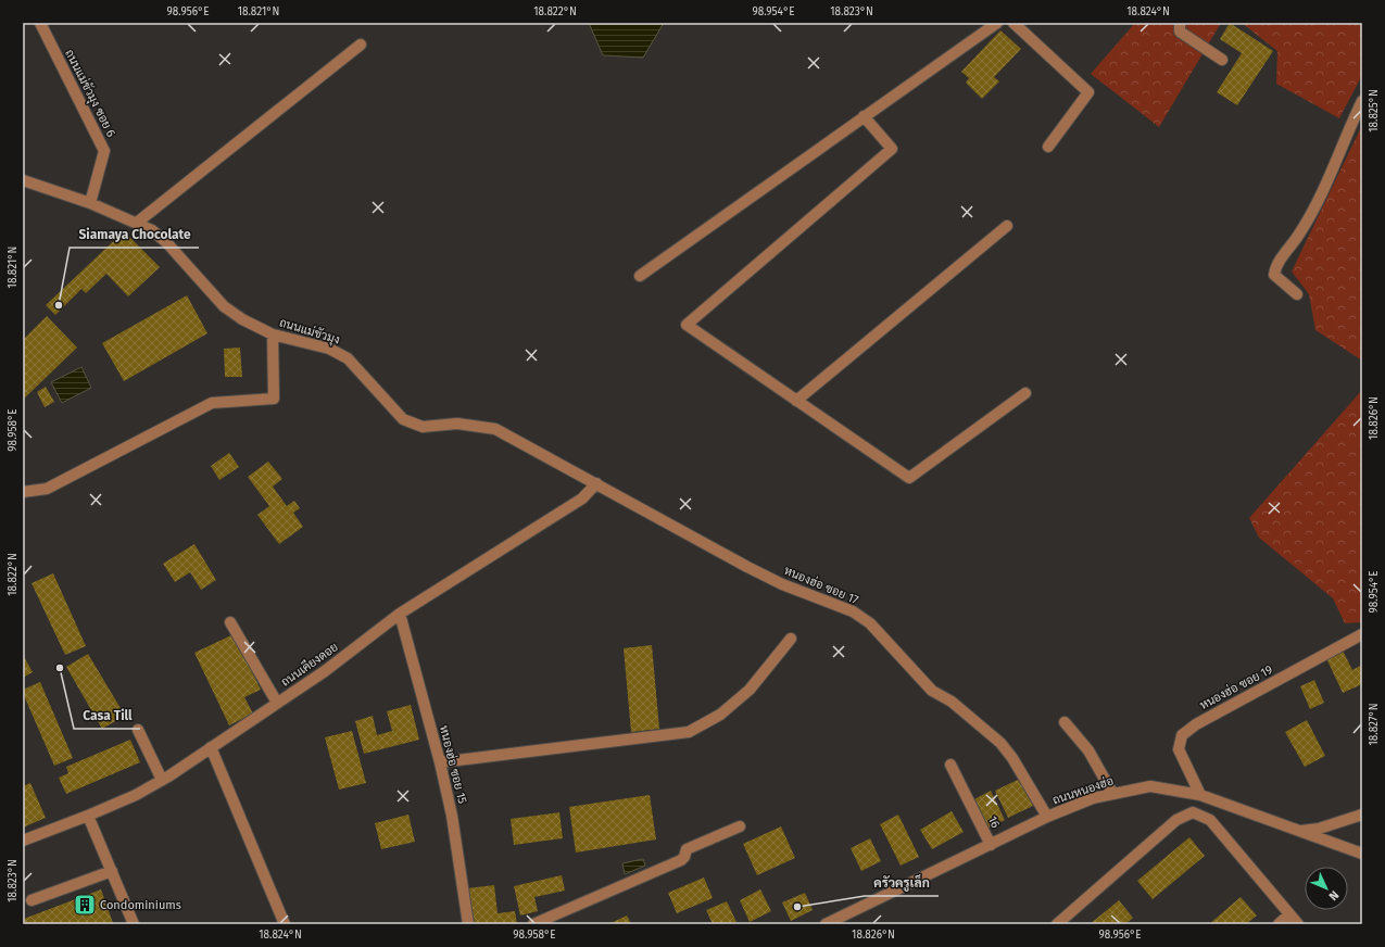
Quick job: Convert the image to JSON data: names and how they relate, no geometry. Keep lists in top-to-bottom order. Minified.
{"streets":{"street":["ถนนแม่ขัวมุง ซอย 6","ถนนแม่ขัวมุง","หนองฮ่อ ซอย 17","ถนนเคียงดอย","หนองฮ่อ ซอย 19","หนองฮ่อ ซอย 15","ถนนหนองฮ่อ","16"]},"crossings":[["ถนนแม่ขัวมุง ซอย 6","ถนนแม่ขัวมุง"],["ถนนแม่ขัวมุง","หนองฮ่อ ซอย 17"],["ถนนแม่ขัวมุง","ถนนเคียงดอย"],["หนองฮ่อ ซอย 17","ถนนเคียงดอย"],["หนองฮ่อ ซอย 17","ถนนหนองฮ่อ"],["ถนนเคียงดอย","หนองฮ่อ ซอย 15"],["หนองฮ่อ ซอย 19","ถนนหนองฮ่อ"],["ถนนหนองฮ่อ","16"]],"places":{"other":["Siamaya Chocolate","Casa Till","ครัวครูเล็ก"],"building":["Condominiums"]},"north":"bottom right","coordinates":["98.956°E","18.821°N","18.822°N","98.954°E","18.823°N","18.824°N","18.825°N","18.826°N","98.958°E","18.827°N"]}
